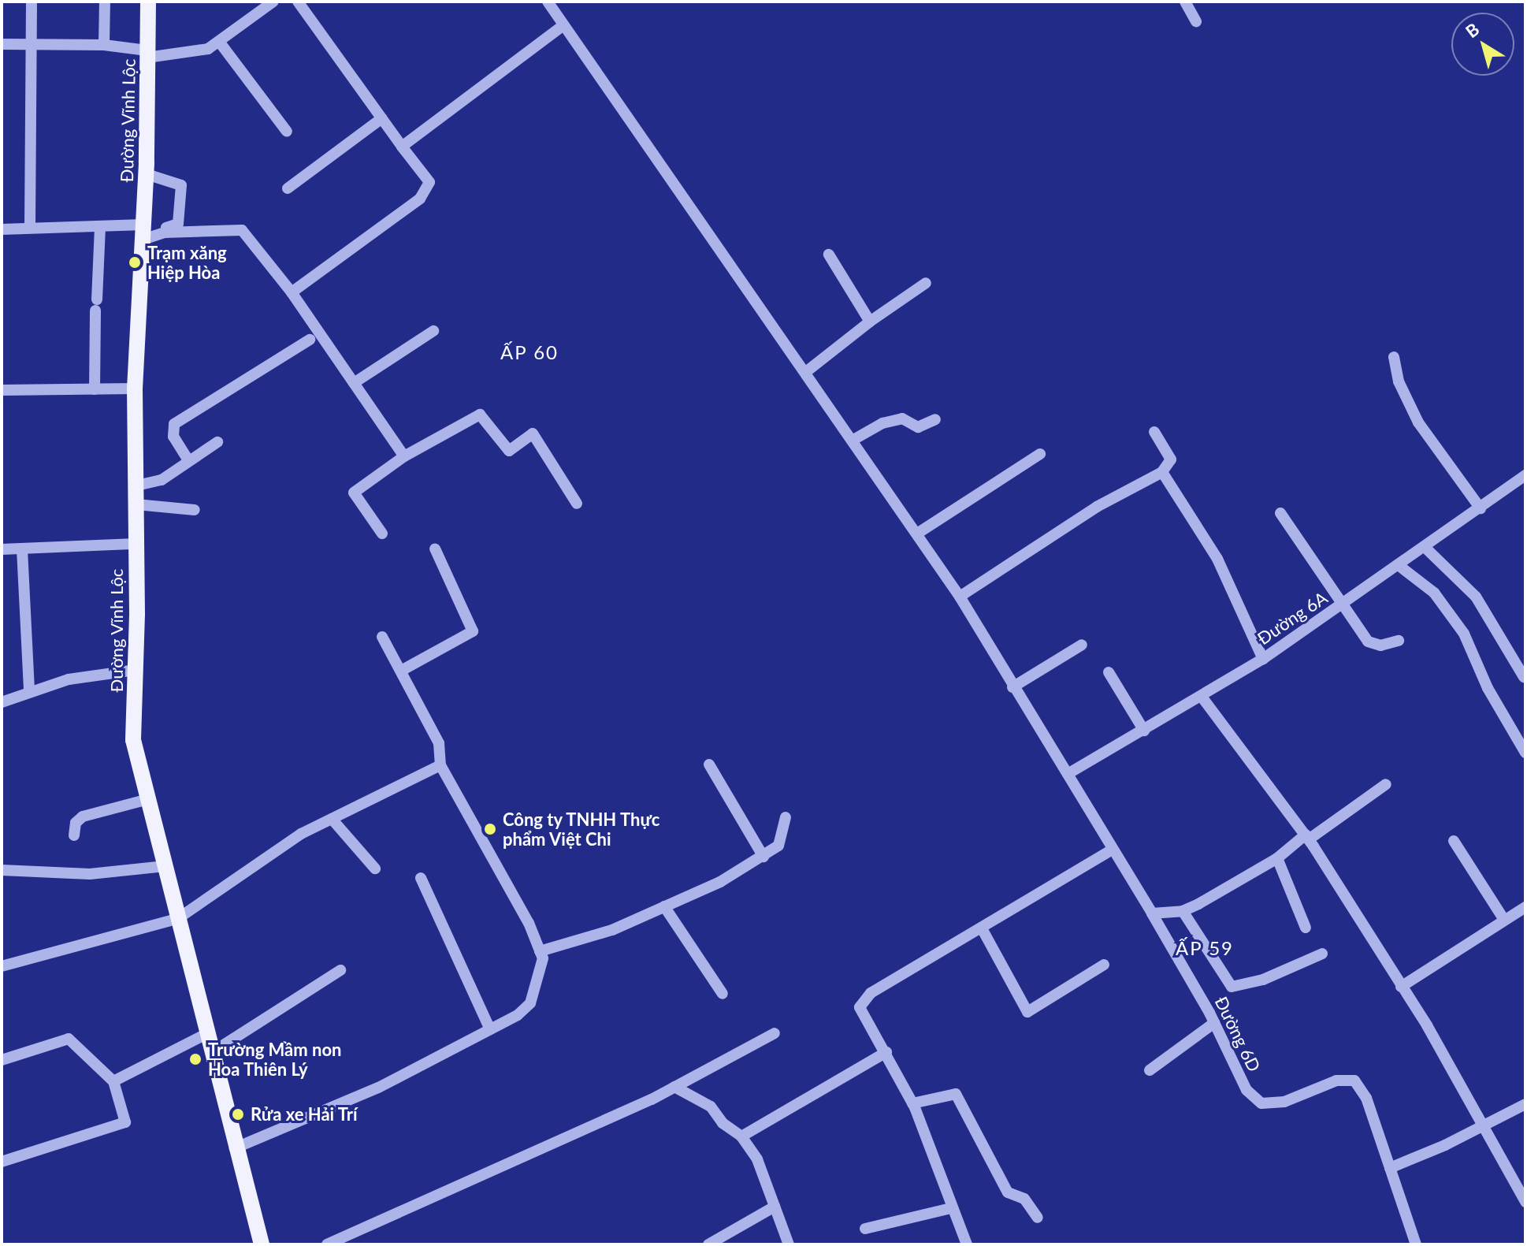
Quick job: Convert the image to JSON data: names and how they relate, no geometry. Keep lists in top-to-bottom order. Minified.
{"streets":{"main road":["Đường Vĩnh Lộc"],"street":["Đường 6A","Đường 6D"]},"crossings":[["Đường 6A","Đường 6D"]],"districts":["ẤP 60","ẤP 59"],"places":["Trạm xăng Hiệp Hòa","Công ty TNHH Thực phẩm Việt Chi","Trường Mầm non Hoa Thiên Lý","Rửa xe Hải Trí"],"north":"top left"}
